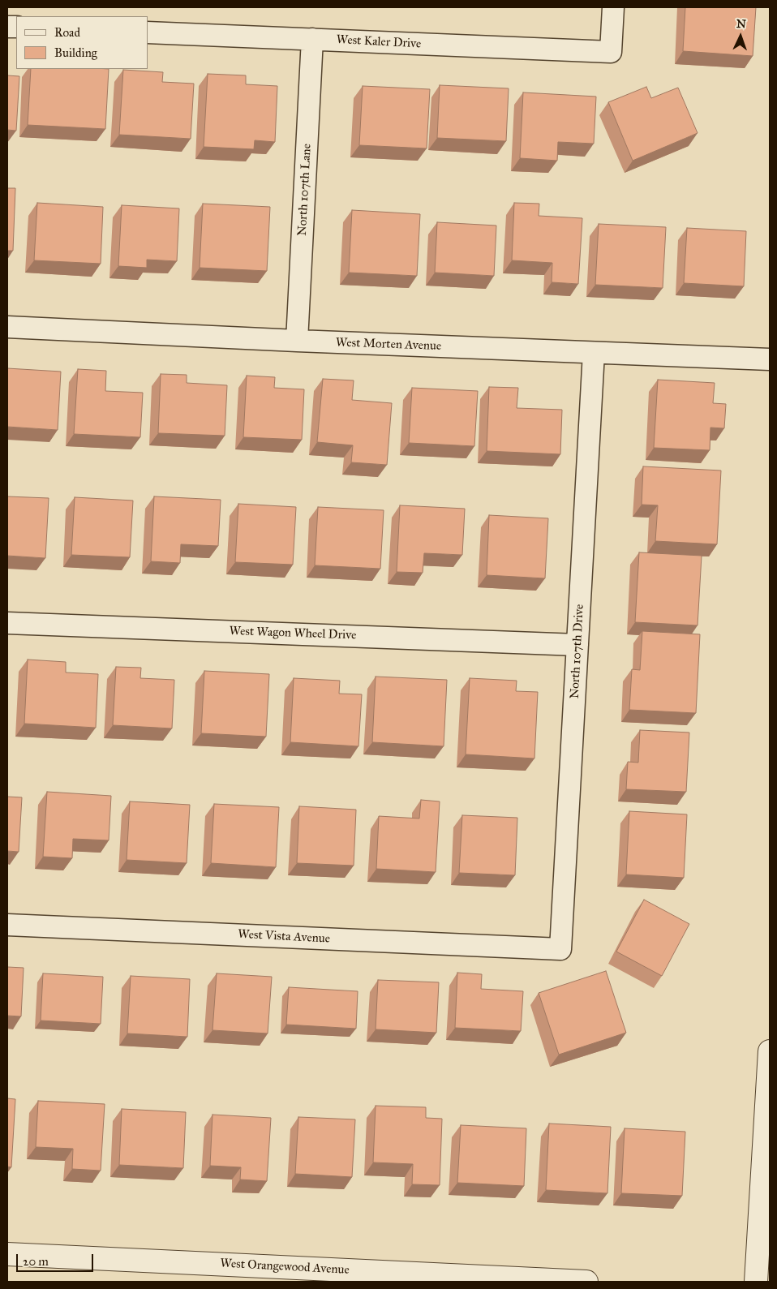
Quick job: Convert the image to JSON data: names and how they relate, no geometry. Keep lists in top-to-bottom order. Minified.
{"streets":{"street":["West Kaler Drive","North 107th Lane","West Morten Avenue","West Wagon Wheel Drive","North 107th Drive","West Vista Avenue","West Orangewood Avenue"]},"crossings":[["West Kaler Drive","North 107th Lane"],["North 107th Lane","West Morten Avenue"],["West Morten Avenue","North 107th Drive"],["West Wagon Wheel Drive","North 107th Drive"],["North 107th Drive","West Vista Avenue"]],"legend":["Road","Building"],"scale_bar":"20 m","north":"top"}
